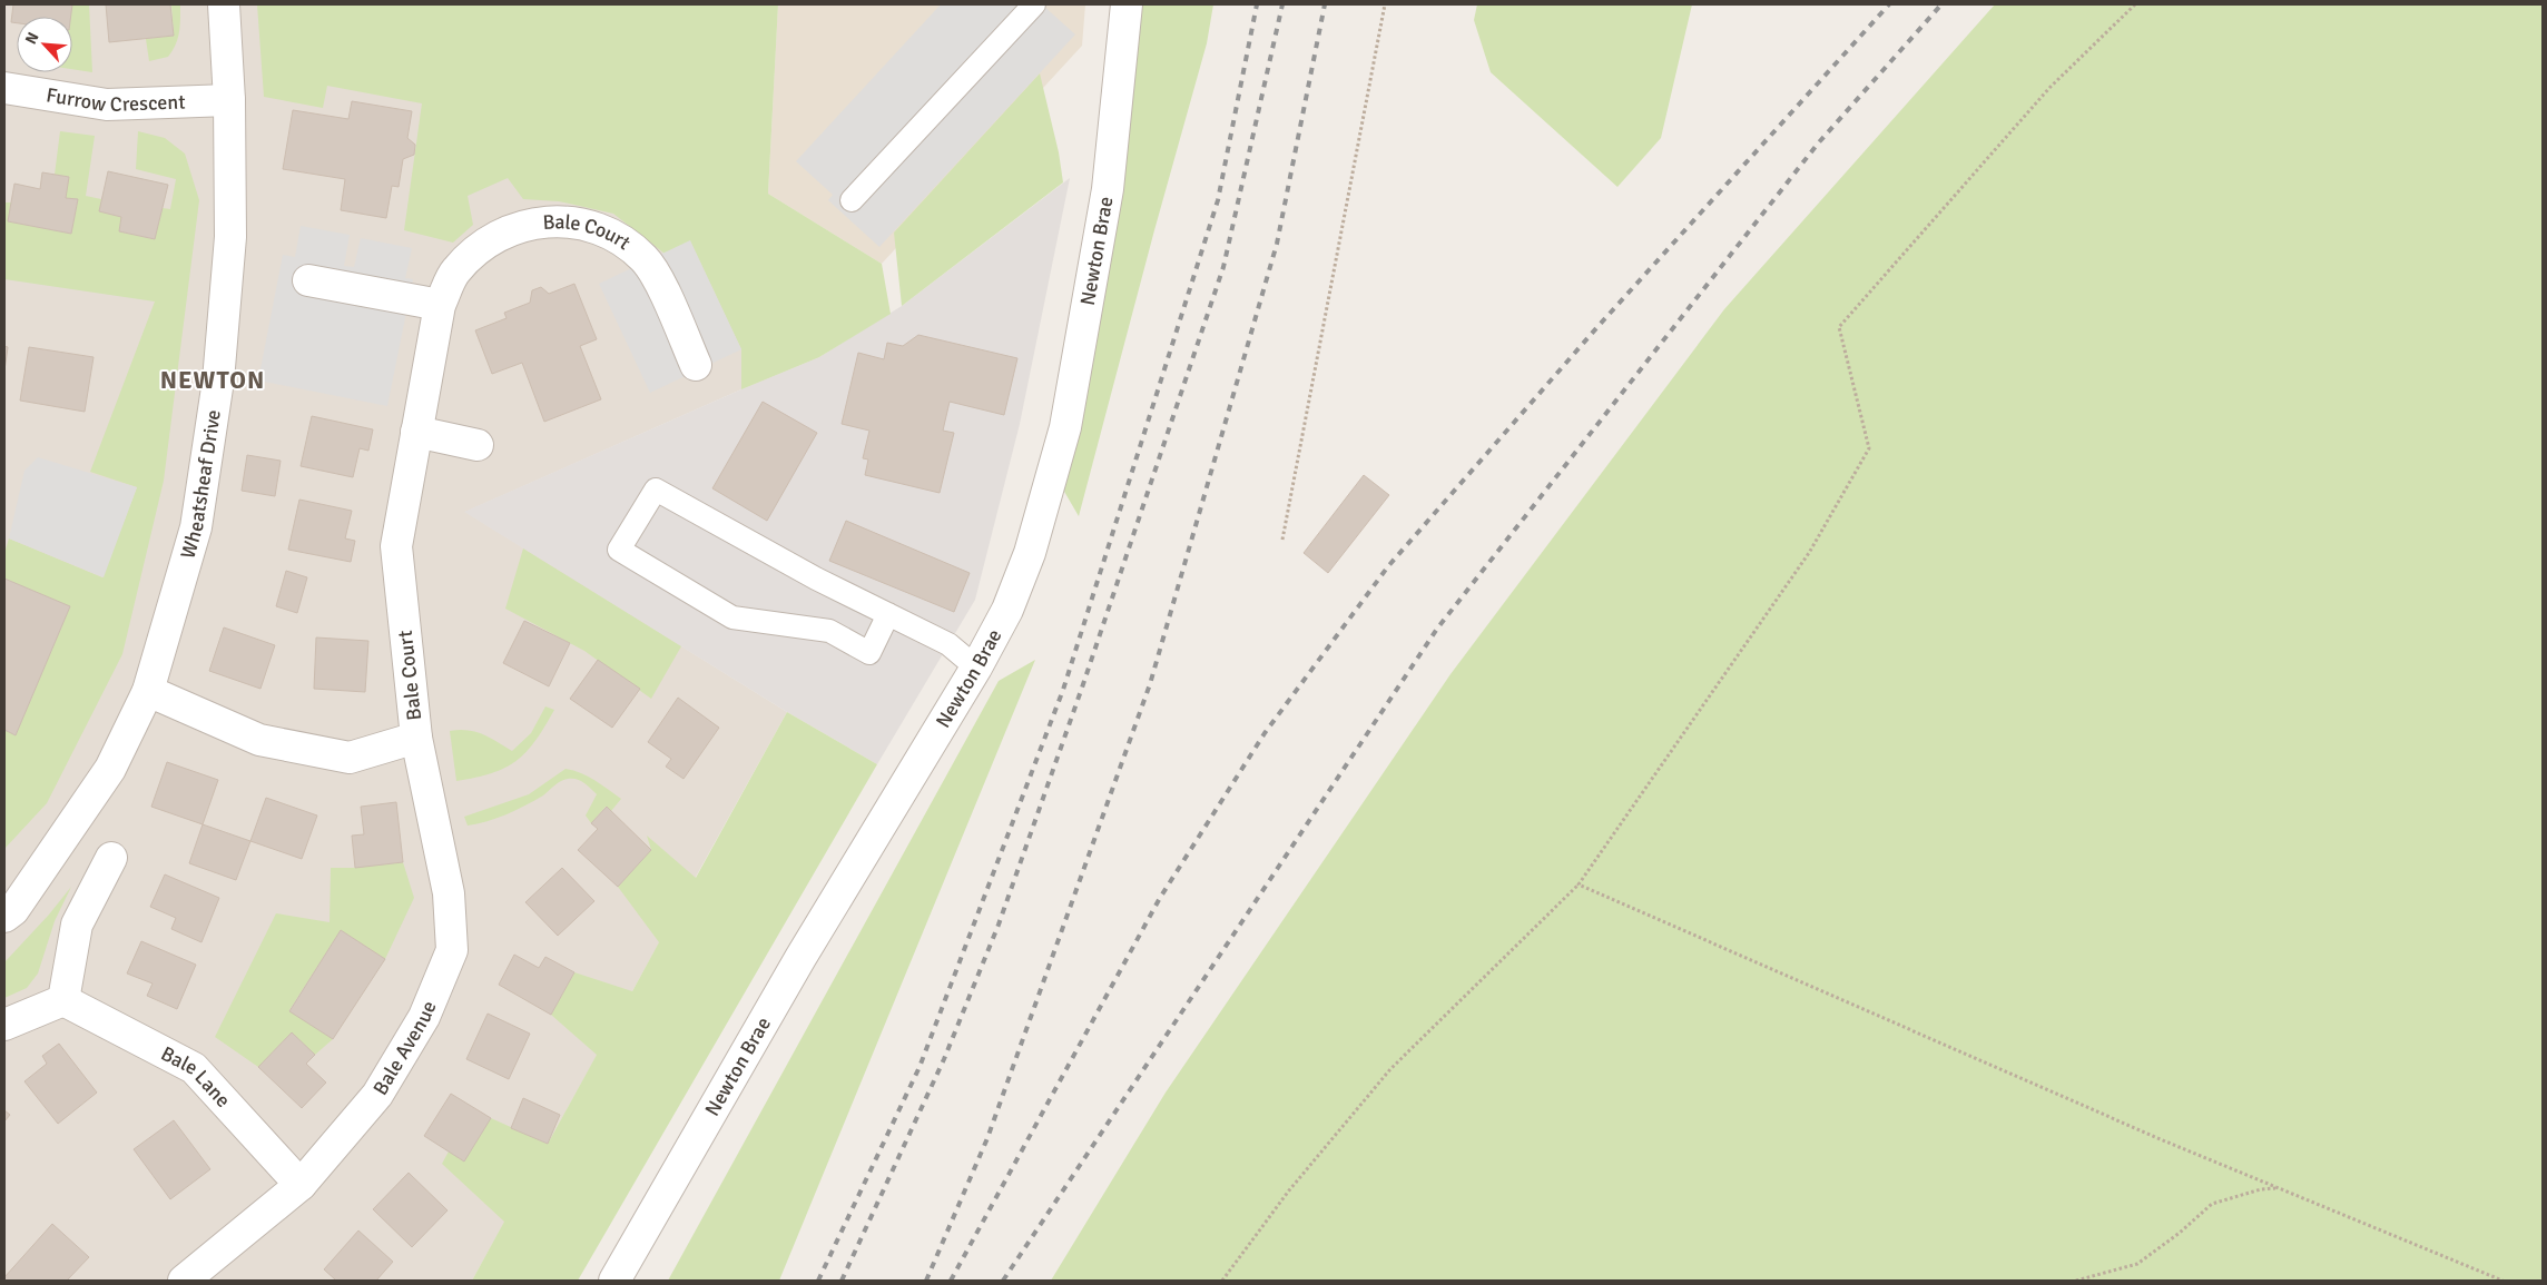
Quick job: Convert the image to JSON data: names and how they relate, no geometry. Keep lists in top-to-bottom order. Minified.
{"streets":{"street":["Furrow Crescent","Bale Court","Newton Brae","Wheatsheaf Drive","Bale Avenue","Bale Lane"]},"crossings":[["Furrow Crescent","Wheatsheaf Drive"],["Bale Court","Wheatsheaf Drive"],["Bale Court","Bale Avenue"],["Bale Avenue","Bale Lane"]],"districts":["NEWTON"],"north":"top left"}
